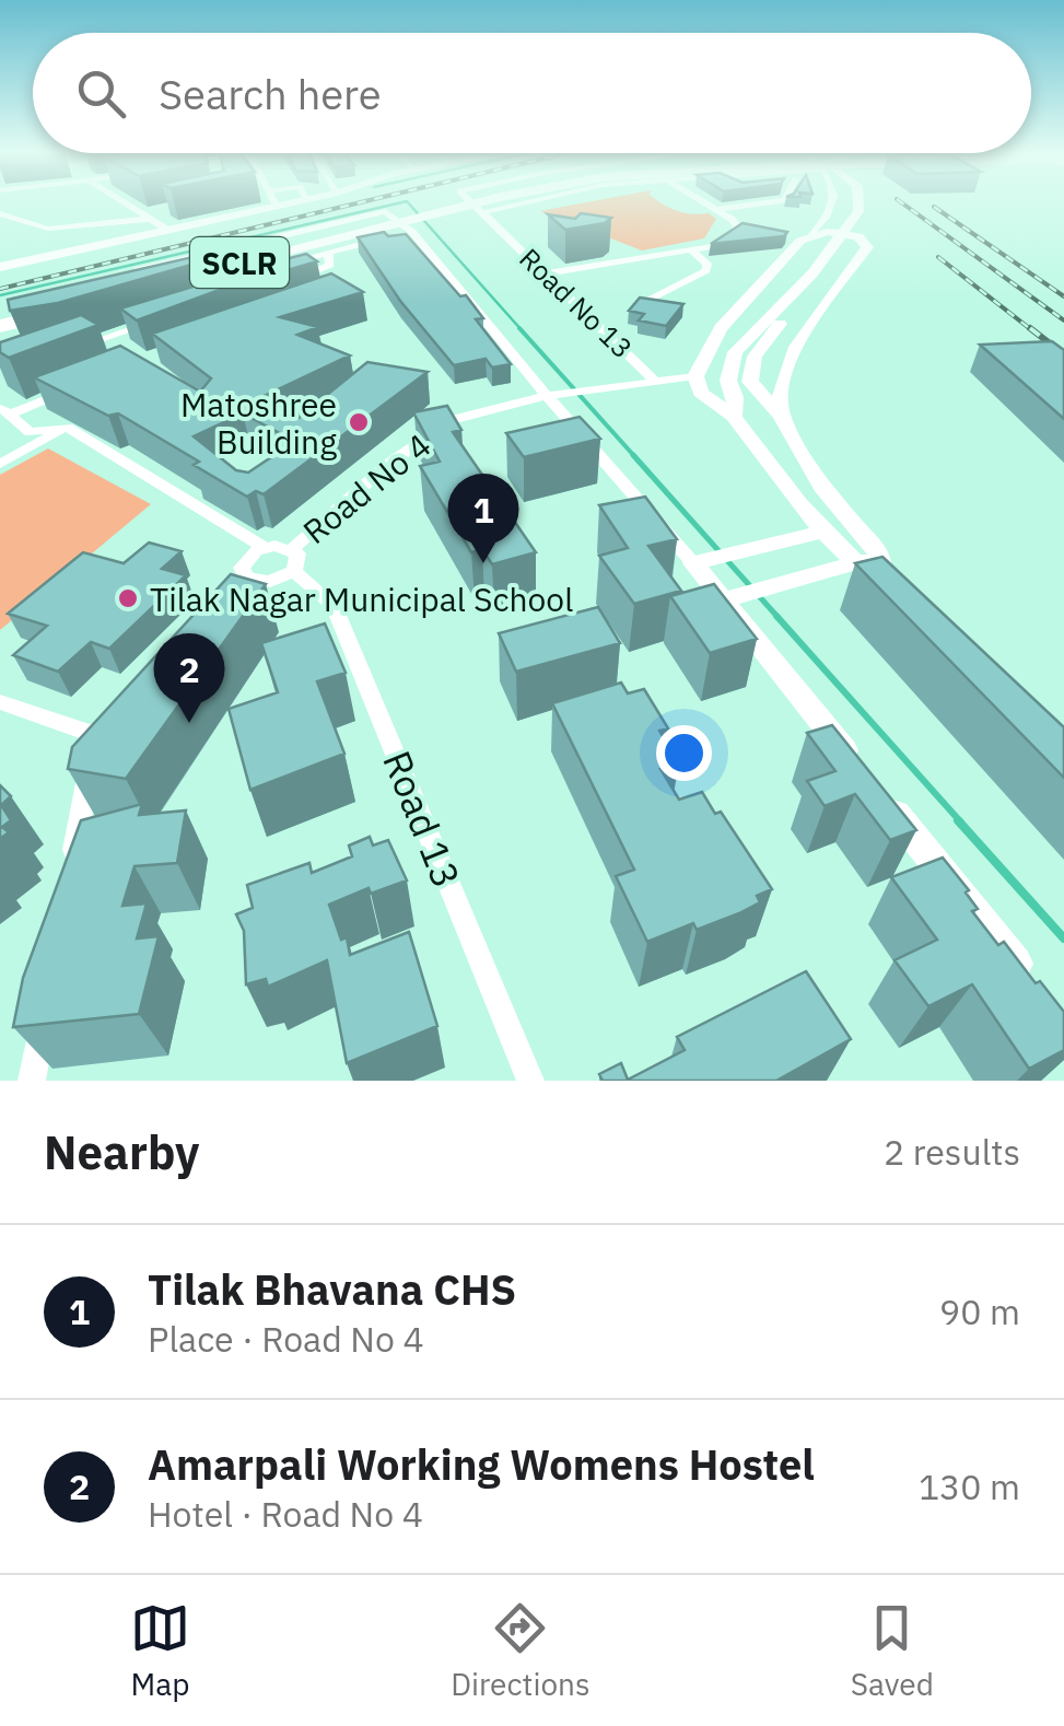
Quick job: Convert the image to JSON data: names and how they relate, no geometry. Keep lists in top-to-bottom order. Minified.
{"streets":{"highway":["SCLR"],"street":["Road No 13","Road No 4","Road 13"]},"crossings":[["Road No 13","Road No 4"],["Road No 4","Road 13"]],"places":["Matoshree Building","Tilak Nagar Municipal School"],"page":{"search":"Search here","pins":["1","2"],"heading":["Nearby","2 results"],"list":[{"mark":"1","name":"Tilak Bhavana CHS","note":"Place · Road No 4","value":"90 m"},{"mark":"2","name":"Amarpali Working Womens Hostel","note":"Hotel · Road No 4","value":"130 m"}],"nav":["Map","Directions","Saved"]}}
